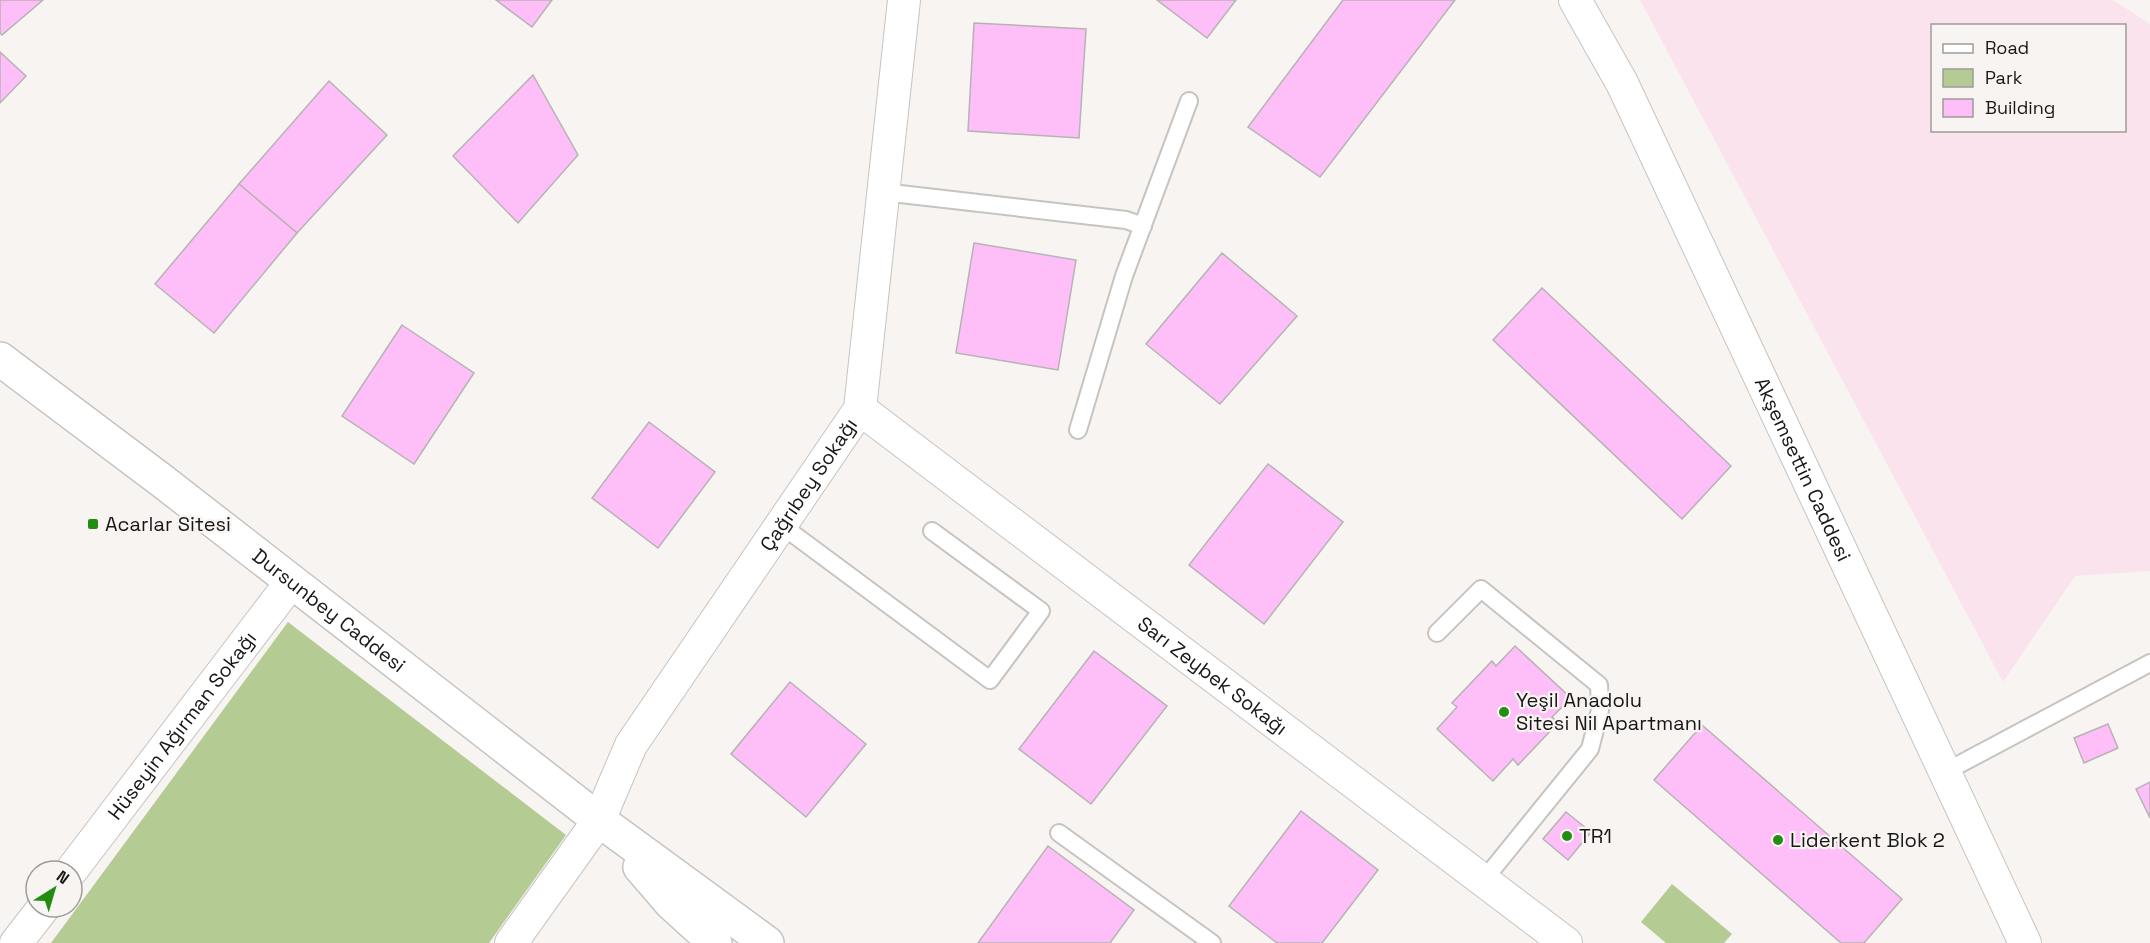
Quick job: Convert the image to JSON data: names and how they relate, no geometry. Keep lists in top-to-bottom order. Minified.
{"streets":{"main road":["Dursunbey Caddesi"],"street":["Akşemsettin Caddesi","Çağrıbey Sokağı","Sarı Zeybek Sokağı","Hüseyin Ağırman Sokağı"]},"crossings":[["Çağrıbey Sokağı","Dursunbey Caddesi"],["Çağrıbey Sokağı","Sarı Zeybek Sokağı"],["Dursunbey Caddesi","Hüseyin Ağırman Sokağı"]],"places":{"transit":["Acarlar Sitesi"],"other":["Yeşil Anadolu Sitesi Nil Apartmanı","TR1","Liderkent Blok 2"]},"legend":["Road","Park","Building"],"north":"top right"}
